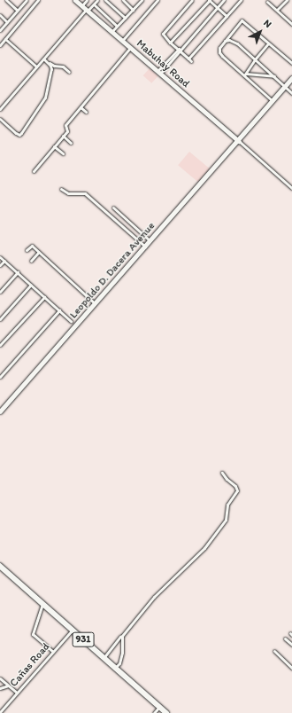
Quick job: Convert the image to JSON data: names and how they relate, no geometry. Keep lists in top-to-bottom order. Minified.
{"streets":{"highway":["931"],"main road":["Mabuhay Road","Leopoldo D. Dacera Avenue"],"street":["Cañas Road"]},"crossings":[["Mabuhay Road","Leopoldo D. Dacera Avenue"],["931","Cañas Road"]],"north":"top right"}
